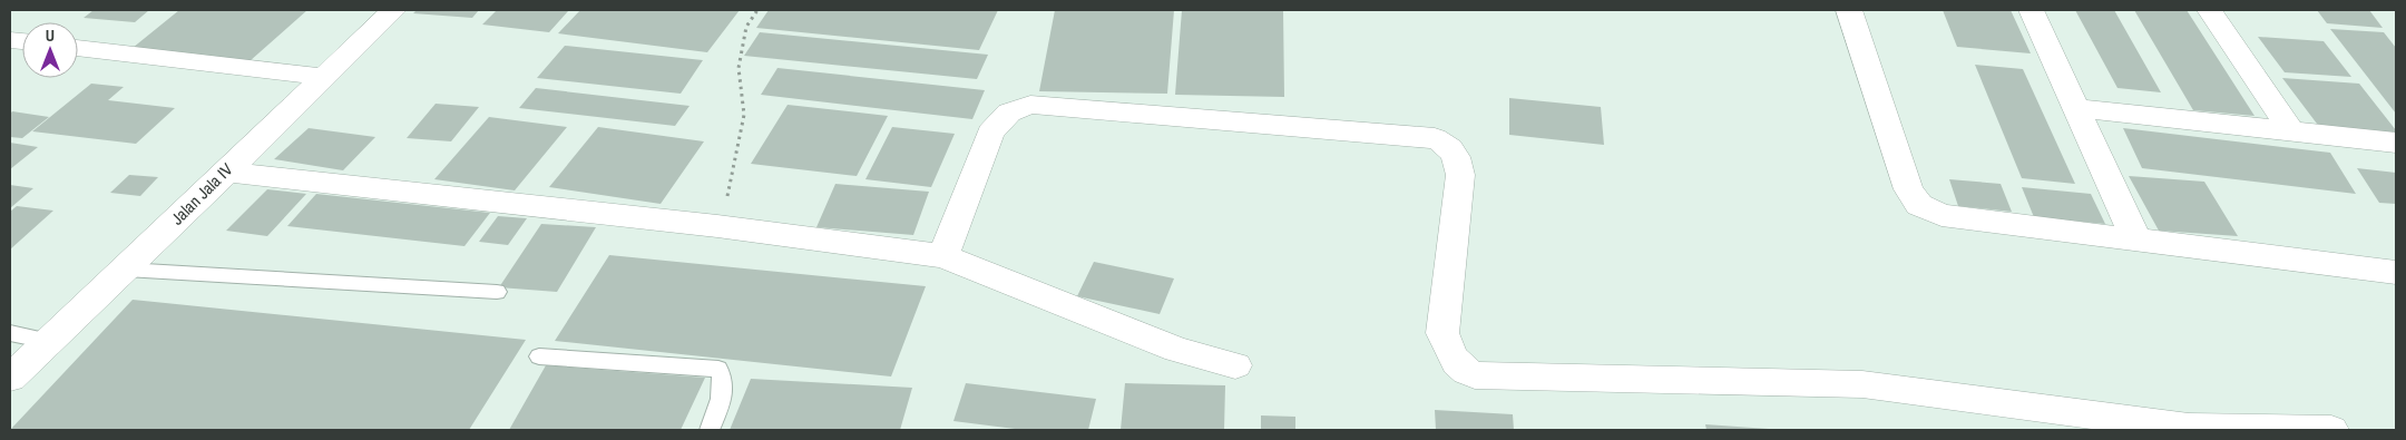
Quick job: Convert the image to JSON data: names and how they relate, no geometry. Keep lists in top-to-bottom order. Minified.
{"streets":{"street":["Jalan Jala IV"]},"north":"top"}
